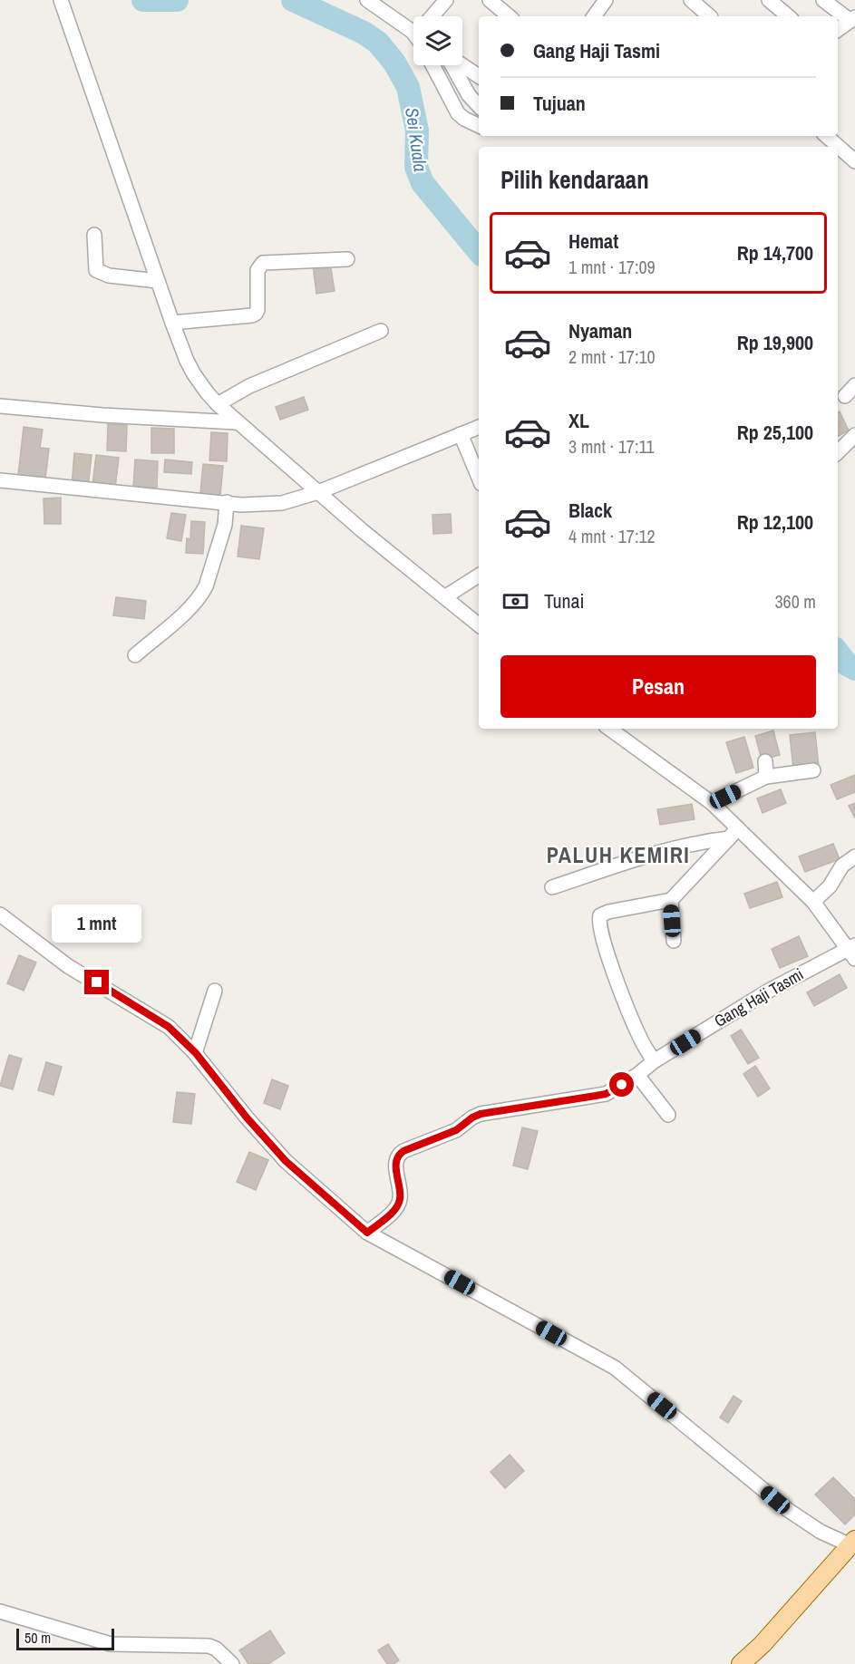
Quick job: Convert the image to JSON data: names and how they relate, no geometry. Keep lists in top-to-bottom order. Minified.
{"streets":{"street":["Gang Haji Tasmi"]},"districts":["PALUH KEMIRI"],"water":["Sei Kuala"],"scale_bar":"50 m","page":{"banner":["Gang Haji Tasmi","Tujuan"],"heading":"Pilih kendaraan","list":[{"name":"Hemat","note":"1 mnt · 17:09","value":"Rp 14,700"},{"name":"Nyaman","note":"2 mnt · 17:10","value":"Rp 19,900"},{"name":"XL","note":"3 mnt · 17:11","value":"Rp 25,100"},{"name":"Black","note":"4 mnt · 17:12","value":"Rp 12,100"}],"pay":["Tunai","360 m"],"buttons":"Pesan","bubble":"1 mnt","scale":"50 m"}}
